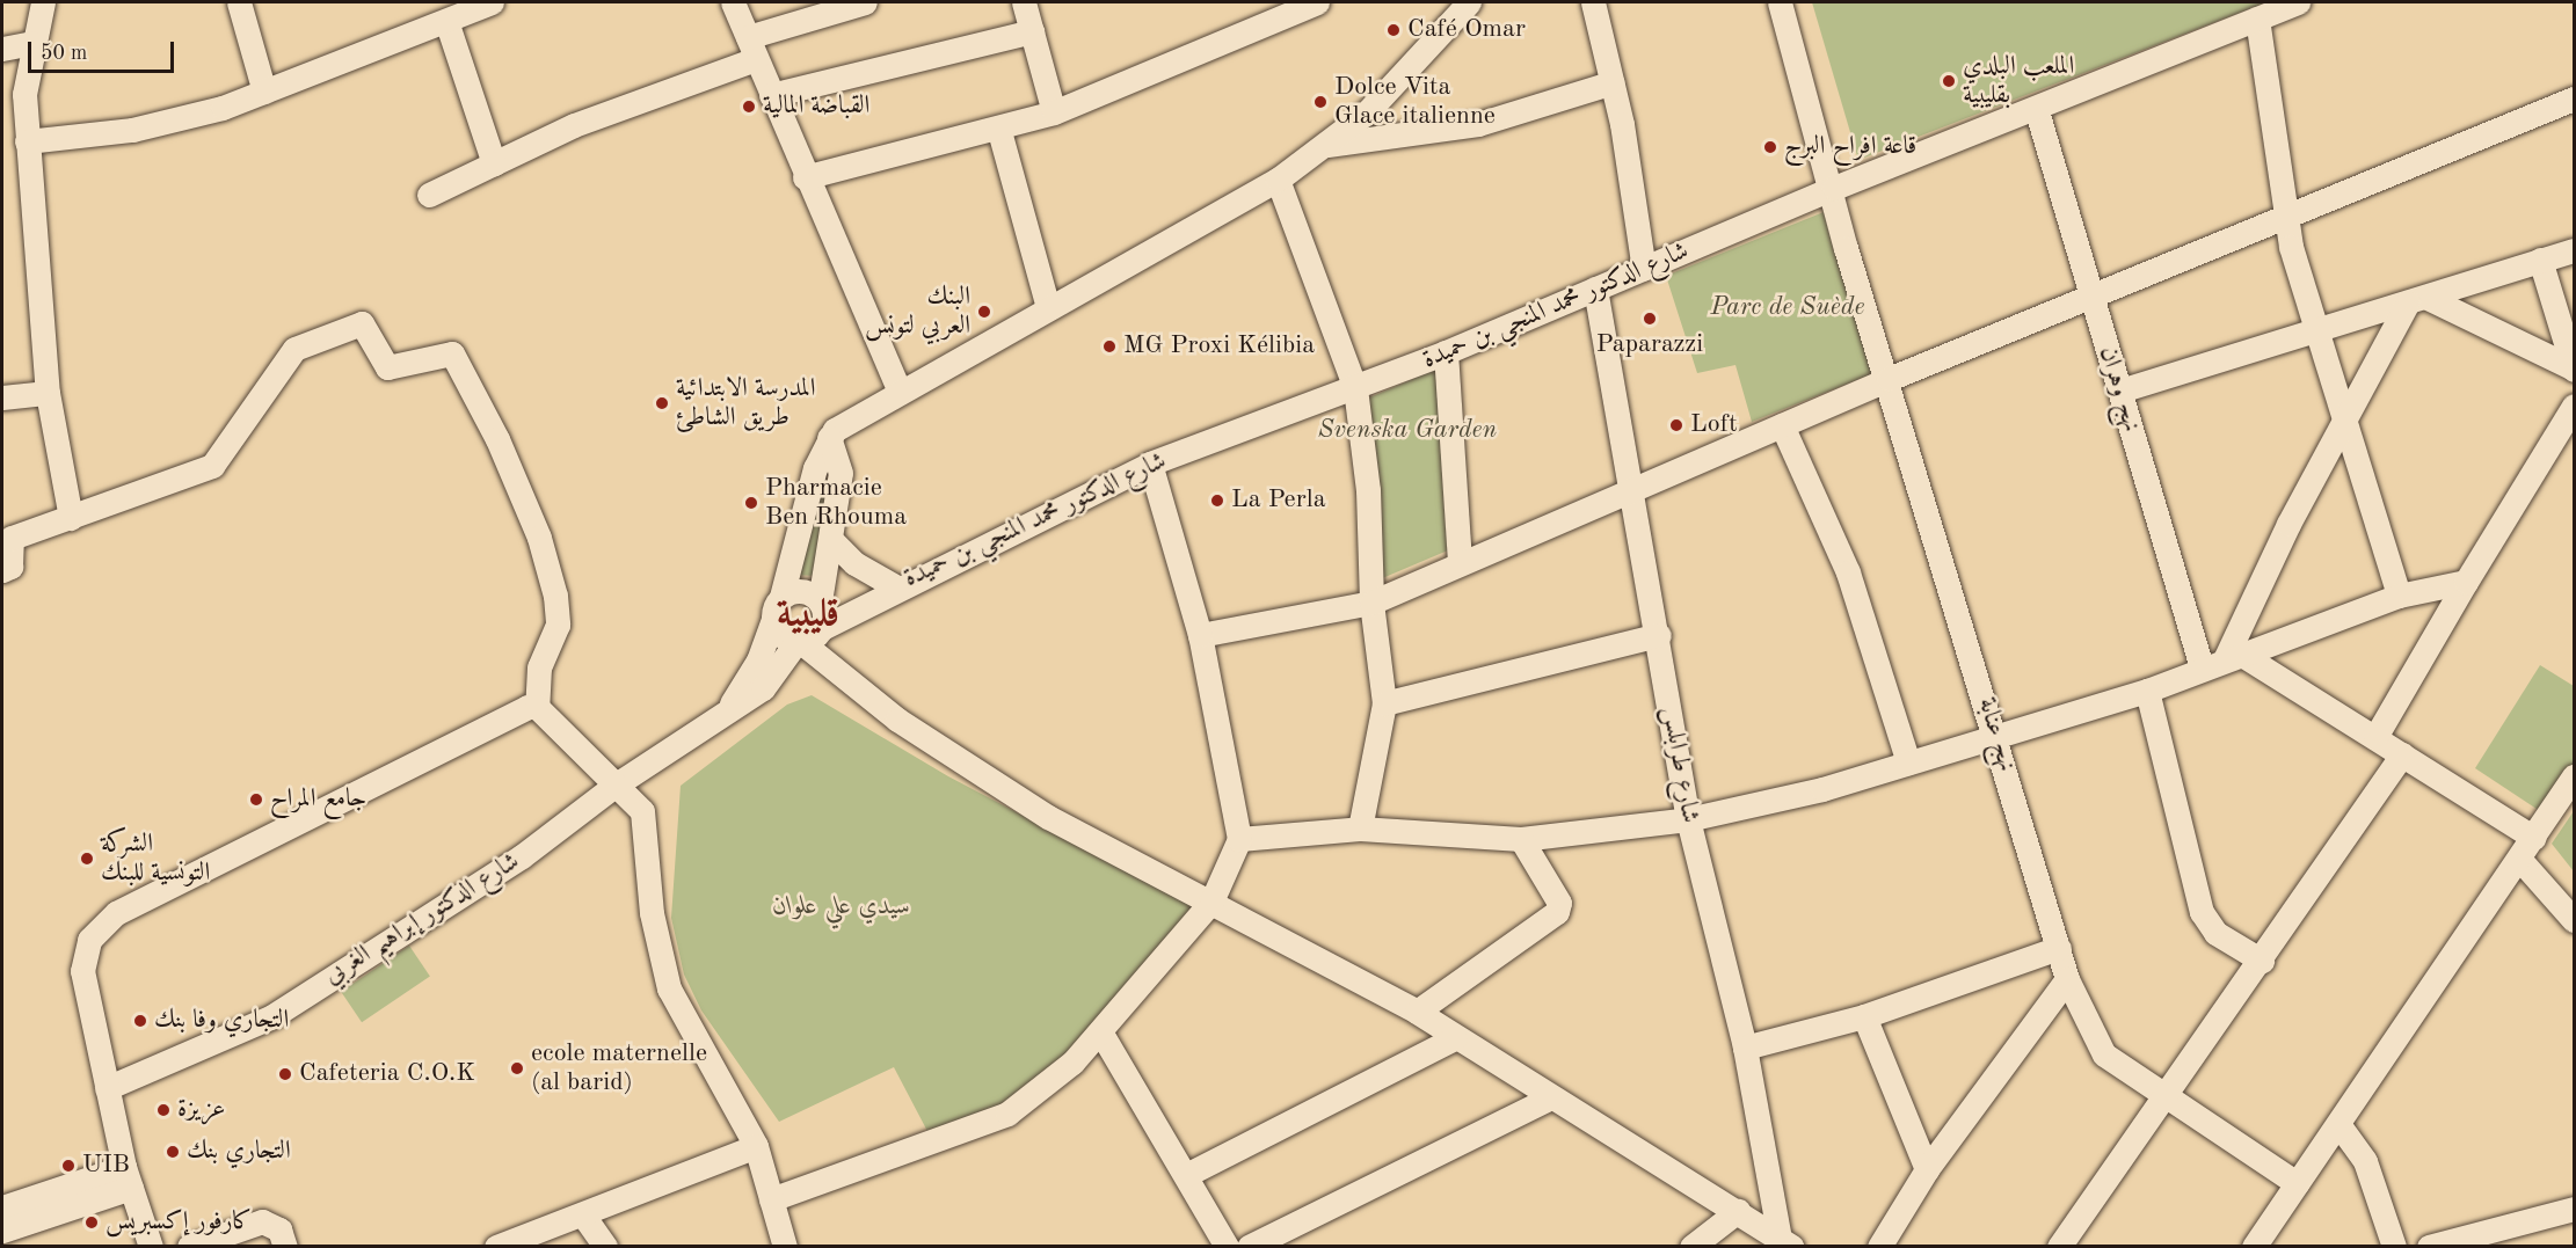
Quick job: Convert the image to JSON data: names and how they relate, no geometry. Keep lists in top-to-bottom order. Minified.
{"streets":{"street":["شارع الدكتور محمد المنجي بن حميدة","نهج وهران","نهج عنابة","شارع طرابلس","شارع الدكتور إبراهيم الغربي"]},"crossings":[["شارع الدكتور محمد المنجي بن حميدة","نهج وهران"],["شارع الدكتور محمد المنجي بن حميدة","نهج عنابة"],["شارع الدكتور محمد المنجي بن حميدة","شارع طرابلس"],["شارع الدكتور محمد المنجي بن حميدة","شارع الدكتور إبراهيم الغربي"]],"districts":["قليبية"],"parks":["Parc de Suède","Svenska Garden","سيدي علي علوان"],"places":["Café Omar","الملعب البلدي بقليبية","Dolce Vita Glace italienne","القباضة المالية","قاعة افراح البرج","البنك العربي لتونس","Paparazzi","MG Proxi Kélibia","المدرسة الابتدائية طريق الشاطئ","Loft","La Perla","Pharmacie Ben Rhouma","جامع المراح","الشركة التونسية للبنك","التجاري وفا بنك","ecole maternelle (al barid)","Cafeteria C.O.K","عزيزة","التجاري بنك","UIB","كارفور إكسبريس"],"scale_bar":"50 m"}
